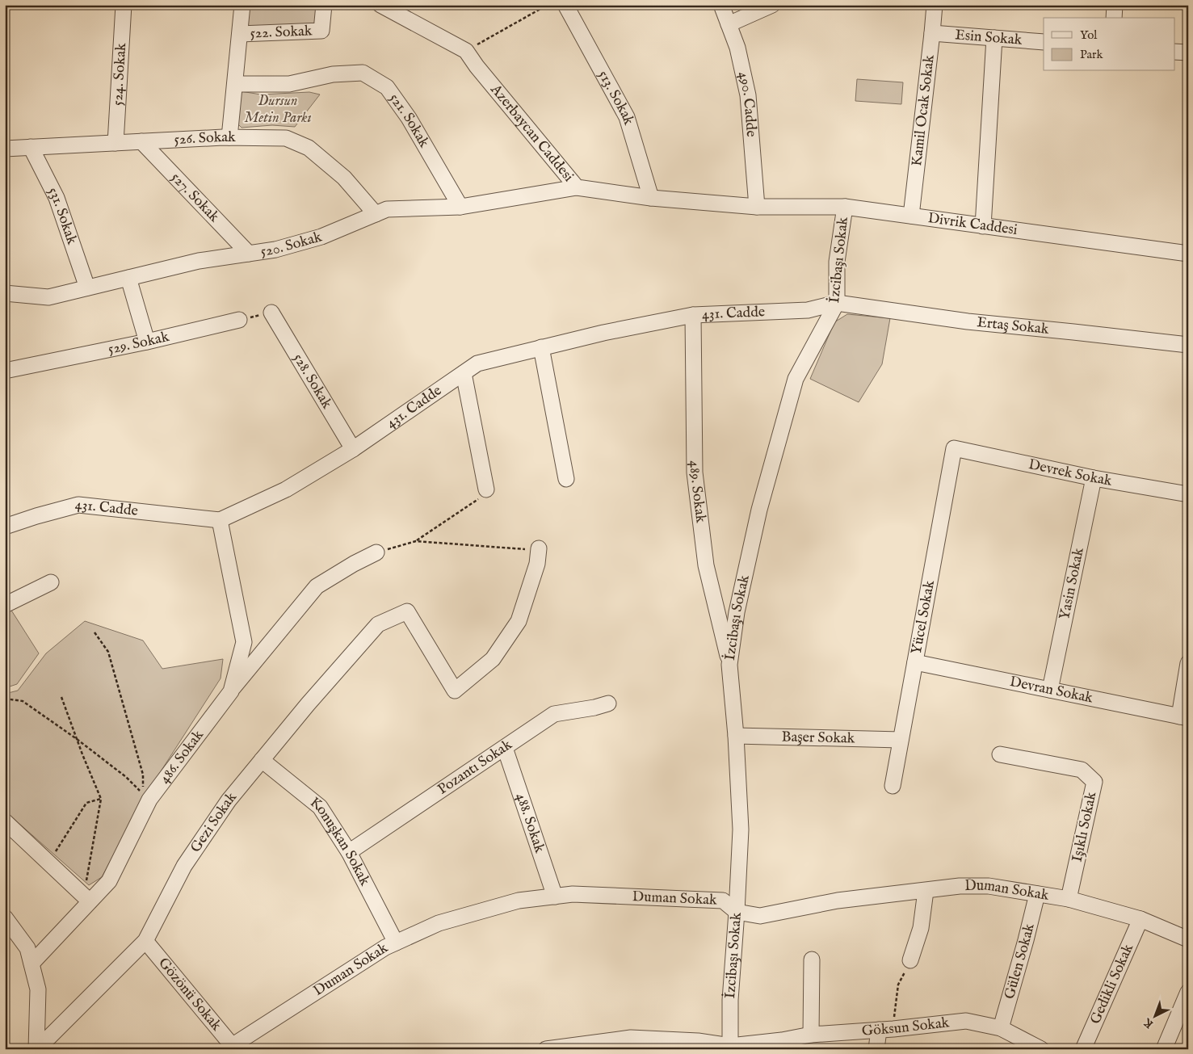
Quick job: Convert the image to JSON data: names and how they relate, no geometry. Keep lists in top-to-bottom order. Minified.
{"streets":{"street":["522. Sokak","Esin Sokak","524. Sokak","513. Sokak","490. Cadde","Kamil Ocak Sokak","521. Sokak","Azerbaycan Caddesi","526. Sokak","527. Sokak","531. Sokak","Divrik Caddesi","520. Sokak","İzcibaşı Sokak","431. Cadde","Ertaş Sokak","529. Sokak","528. Sokak","Devrek Sokak","489. Sokak","Yasin Sokak","Yücel Sokak","Devran Sokak","Başer Sokak","486. Sokak","Pozantı Sokak","488. Sokak","Gezi Sokak","Işıklı Sokak","Konuşkan Sokak","Duman Sokak","Gülen Sokak","Gedikli Sokak","Gözönü Sokak","Göksun Sokak"]},"crossings":[["Esin Sokak","Kamil Ocak Sokak"],["524. Sokak","526. Sokak"],["513. Sokak","Azerbaycan Caddesi"],["490. Cadde","Azerbaycan Caddesi"],["490. Cadde","Divrik Caddesi"],["Kamil Ocak Sokak","Divrik Caddesi"],["521. Sokak","520. Sokak"],["Azerbaycan Caddesi","Divrik Caddesi"],["Azerbaycan Caddesi","520. Sokak"],["526. Sokak","527. Sokak"],["526. Sokak","531. Sokak"],["526. Sokak","520. Sokak"],["527. Sokak","520. Sokak"],["531. Sokak","520. Sokak"],["Divrik Caddesi","İzcibaşı Sokak"],["İzcibaşı Sokak","431. Cadde"],["İzcibaşı Sokak","Ertaş Sokak"],["İzcibaşı Sokak","489. Sokak"],["İzcibaşı Sokak","Başer Sokak"],["İzcibaşı Sokak","Duman Sokak"],["İzcibaşı Sokak","Göksun Sokak"],["431. Cadde","Ertaş Sokak"],["431. Cadde","528. Sokak"],["431. Cadde","489. Sokak"],["431. Cadde","486. Sokak"],["Devrek Sokak","Yasin Sokak"],["Devrek Sokak","Yücel Sokak"],["Yasin Sokak","Devran Sokak"],["Yücel Sokak","Devran Sokak"],["Yücel Sokak","Başer Sokak"],["Pozantı Sokak","488. Sokak"],["Pozantı Sokak","Konuşkan Sokak"],["488. Sokak","Duman Sokak"],["Gezi Sokak","Konuşkan Sokak"],["Gezi Sokak","Gözönü Sokak"],["Işıklı Sokak","Duman Sokak"],["Konuşkan Sokak","Duman Sokak"],["Duman Sokak","Gülen Sokak"],["Duman Sokak","Gedikli Sokak"],["Duman Sokak","Gözönü Sokak"],["Gülen Sokak","Göksun Sokak"]],"parks":["Dursun Metin Parkı"],"legend":["Yol","Park"],"north":"bottom left"}
